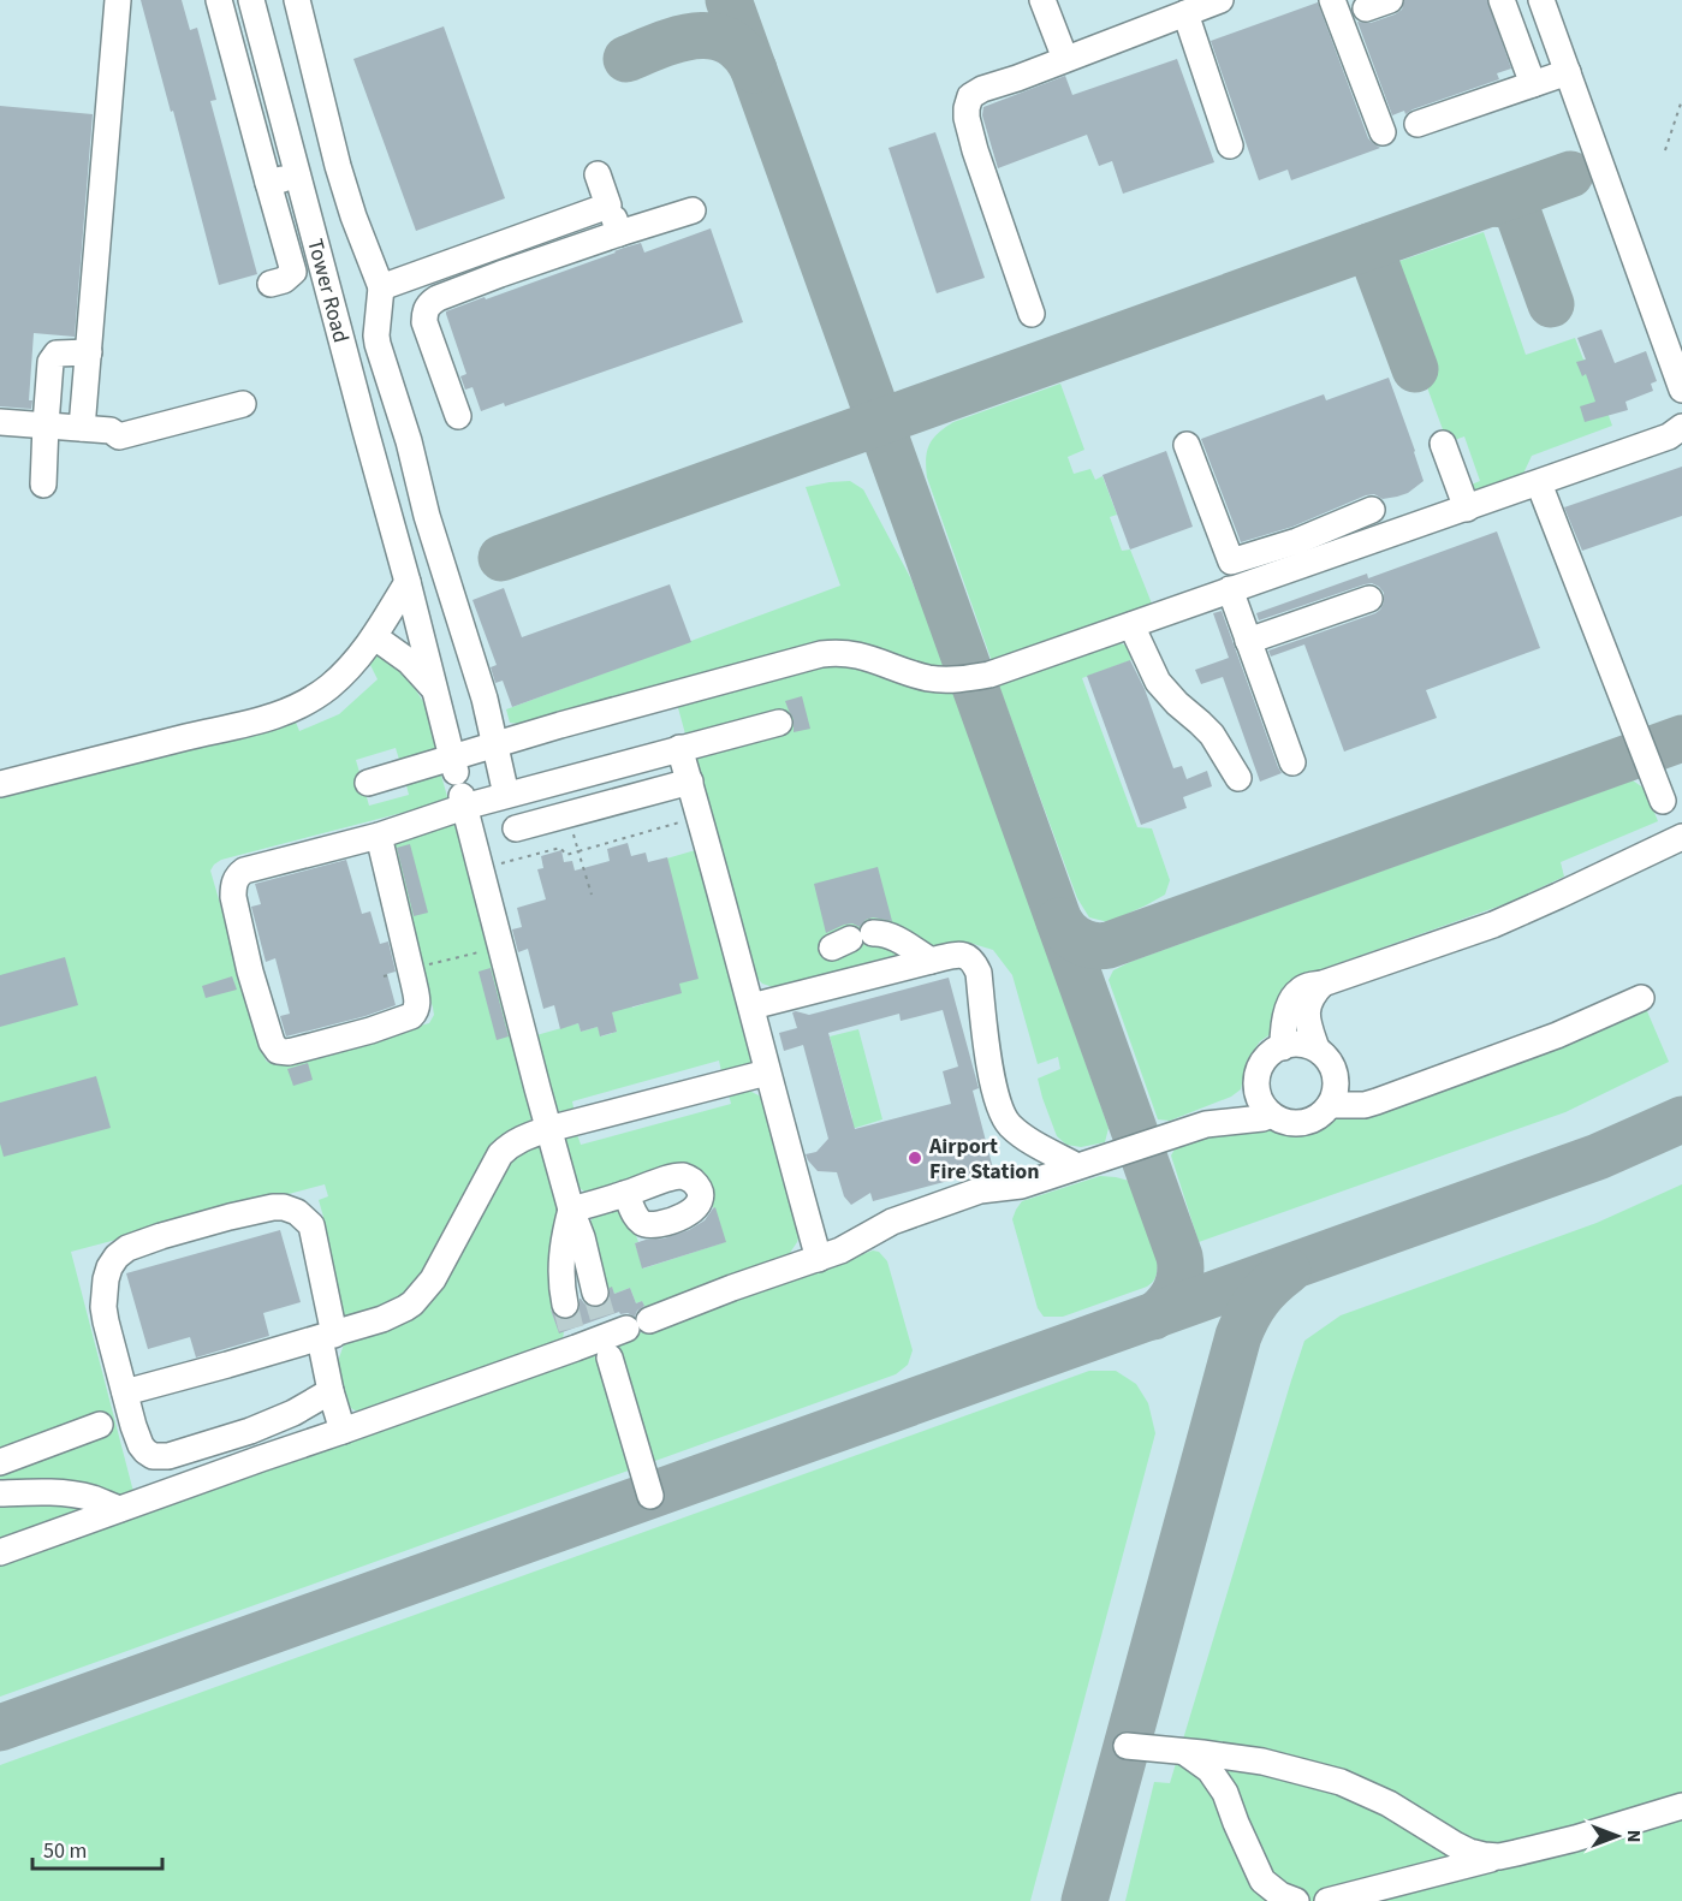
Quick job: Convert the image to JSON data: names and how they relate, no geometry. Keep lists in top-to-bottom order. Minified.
{"streets":{"street":["Tower Road"]},"places":["Airport Fire Station"],"scale_bar":"50 m","north":"right"}
